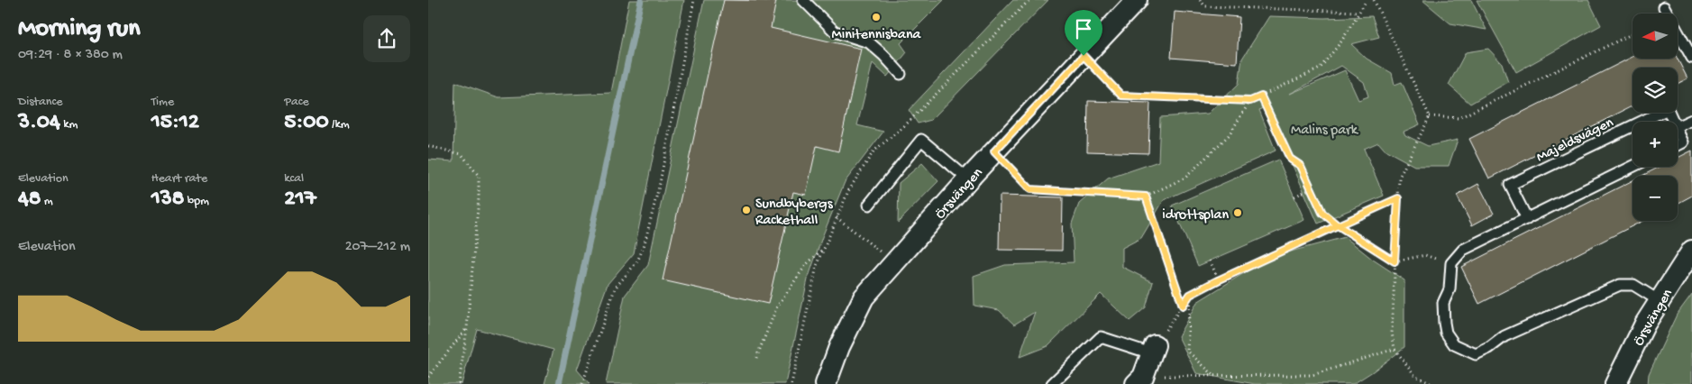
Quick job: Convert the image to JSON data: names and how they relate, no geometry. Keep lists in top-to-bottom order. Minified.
{"streets":{"street":["Örsvängen"],"lane":["Majeldsvägen"]},"parks":["Malins park"],"places":["Minitennisbana","Sundbybergs Rackethall","idrottsplan"],"north":"left","page":{"heading":["Morning run","09:29 · 8 × 380 m"],"map_buttons":["+","−"],"stats":[["Distance","3.04 km"],["Time","15:12"],["Pace","5:00 /km"],["Elevation","48 m"],["Heart rate","138 bpm"],["kcal","217"]],"chart":["Elevation","207–212 m"]}}
